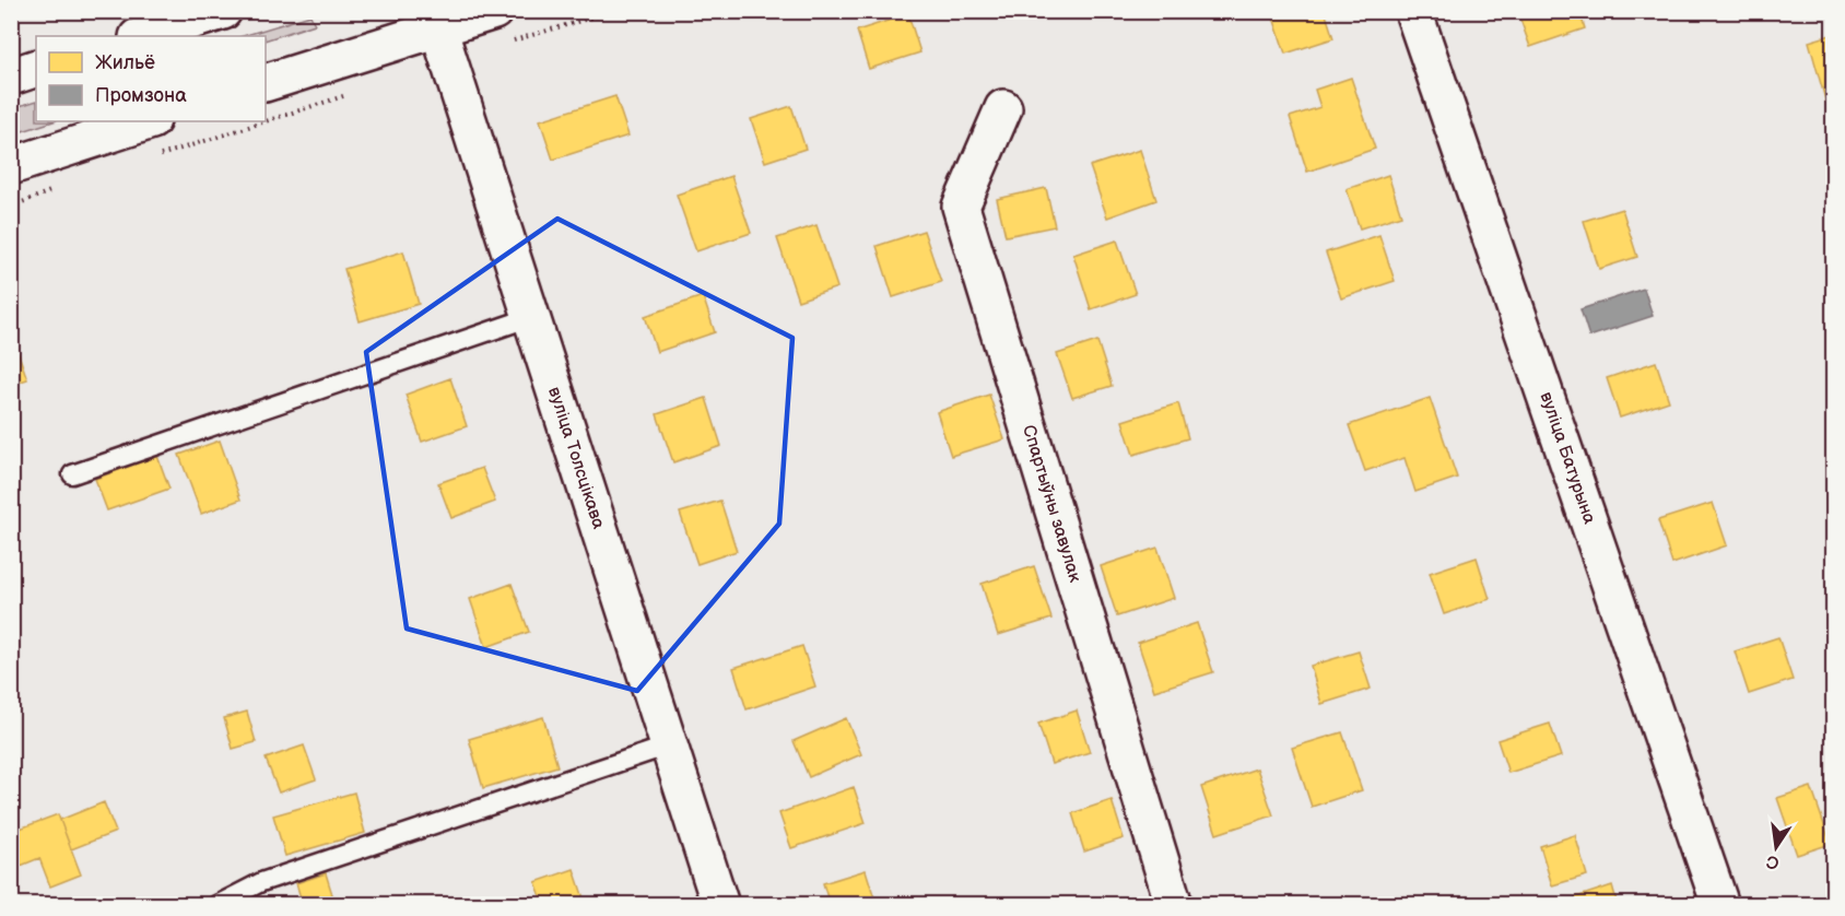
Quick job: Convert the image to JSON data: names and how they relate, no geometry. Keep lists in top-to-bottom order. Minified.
{"streets":{"street":["вуліца Толсцікава","вуліца Батурына","Спартыўны завулак"]},"legend":["Жильё","Промзона"],"north":"bottom"}
